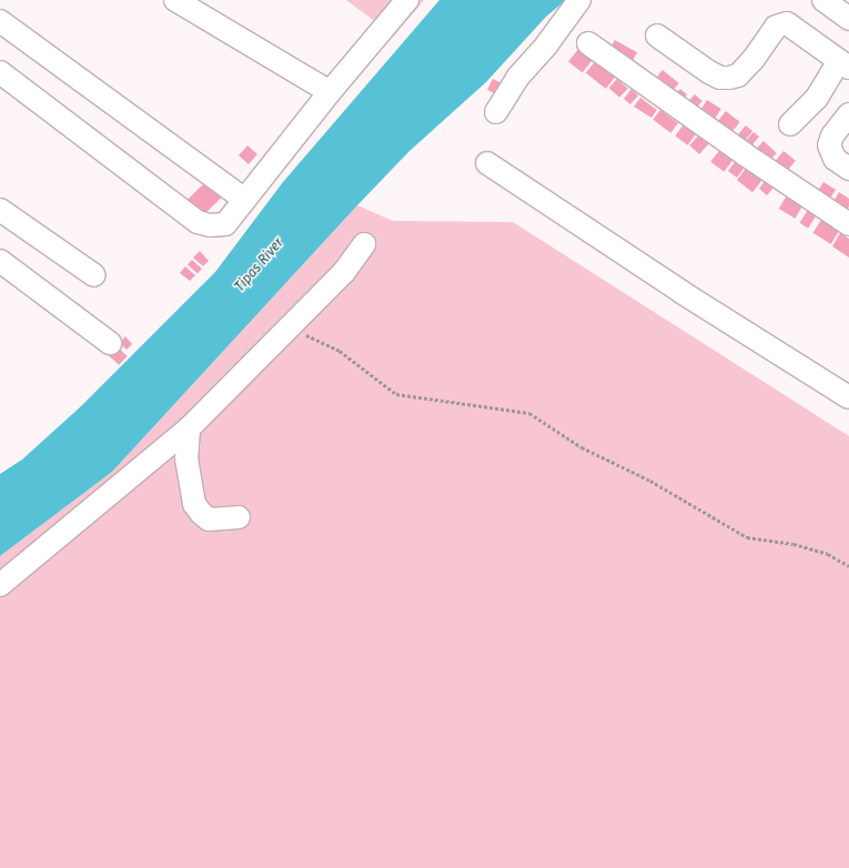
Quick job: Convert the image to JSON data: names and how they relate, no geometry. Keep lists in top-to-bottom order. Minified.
{"water":["Tipas River"]}
